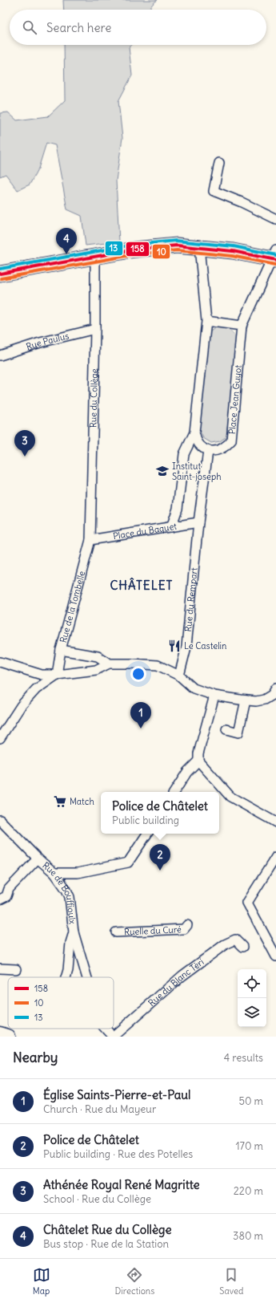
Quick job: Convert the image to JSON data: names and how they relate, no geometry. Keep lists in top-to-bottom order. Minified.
{"streets":{"street":["Rue Paulus","Rue du Collège","Place Jean Guyot","Place du Baquet","Rue du Rempart","Rue de la Tombelle","Rue de Bouffioulx","Ruelle du Curé","Rue du Blanc Tèri"]},"crossings":[["Rue Paulus","Rue du Collège"],["Rue du Collège","Place du Baquet"],["Rue du Collège","Rue de la Tombelle"],["Place Jean Guyot","Rue du Rempart"],["Place du Baquet","Rue du Rempart"],["Place du Baquet","Rue de la Tombelle"],["Rue de Bouffioulx","Rue du Blanc Tèri"]],"districts":["CHÂTELET"],"places":{"school or university":["Institut Saint-joseph"],"restaurant":["Le Castelin"],"supermarket":["Match"]},"lines":["transit line 13","transit line 158","transit line 10"],"legend":["158","10","13"],"page":{"search":"Search here","pins":["4","3","1","2"],"popup":["Police de Châtelet","Public building"],"heading":["Nearby","4 results"],"list":[{"mark":"1","name":"Église Saints-Pierre-et-Paul","note":"Church · Rue du Mayeur","value":"50 m"},{"mark":"2","name":"Police de Châtelet","note":"Public building · Rue des Potelles","value":"170 m"},{"mark":"3","name":"Athénée Royal René Magritte","note":"School · Rue du Collège","value":"220 m"},{"mark":"4","name":"Châtelet Rue du Collège","note":"Bus stop · Rue de la Station","value":"380 m"}],"nav":["Map","Directions","Saved"]}}
